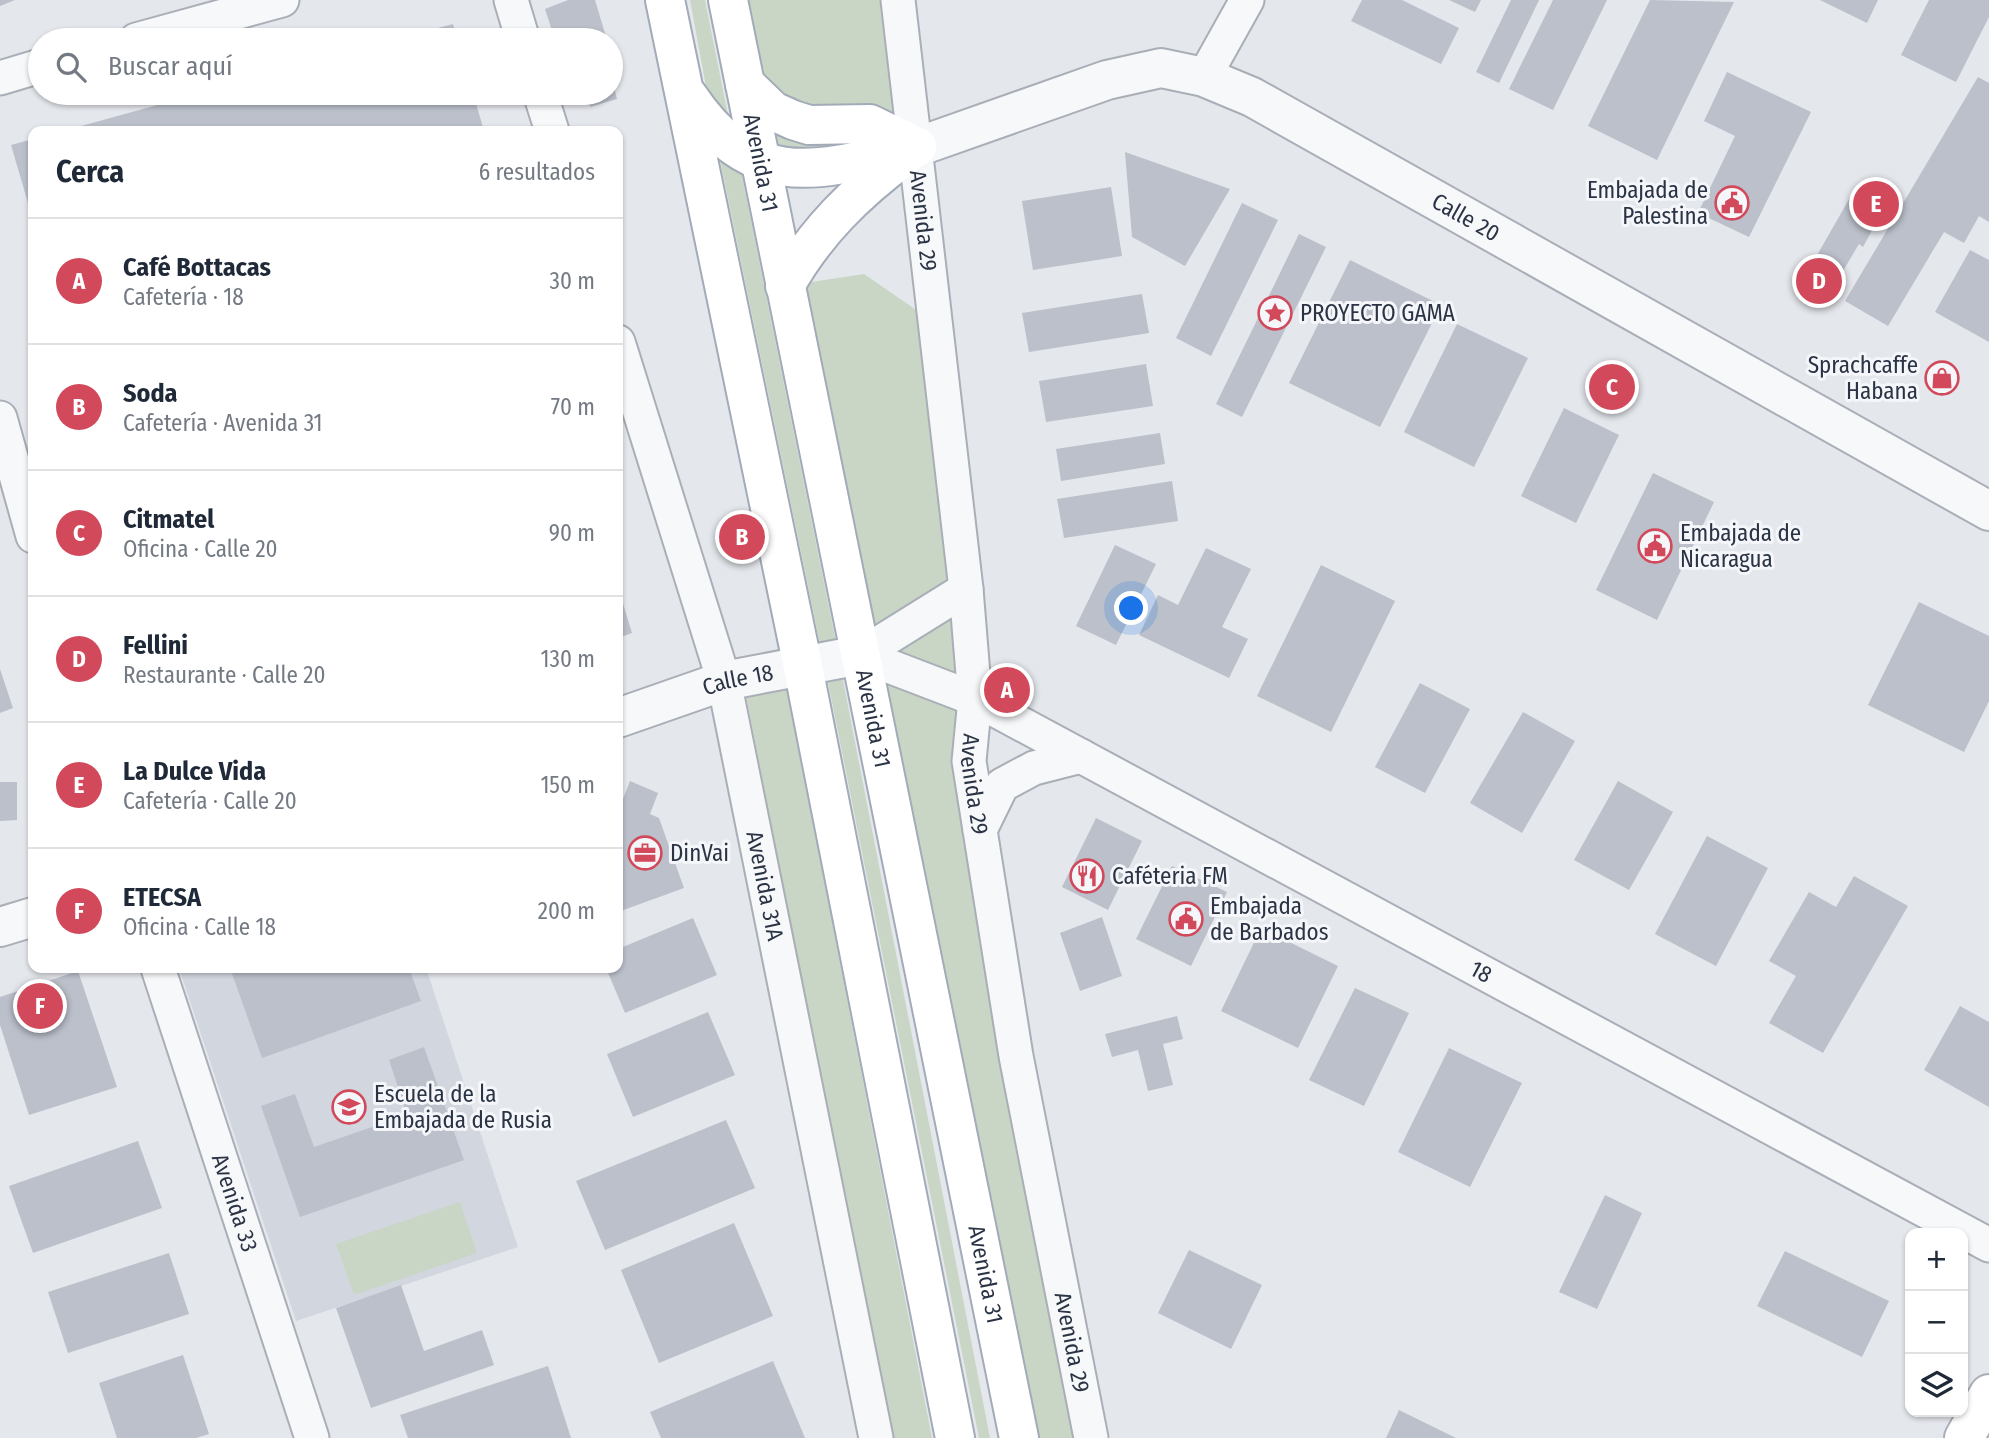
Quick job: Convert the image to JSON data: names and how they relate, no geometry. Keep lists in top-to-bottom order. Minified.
{"streets":{"main road":["Avenida 31"],"street":["Calle 20","Avenida 29","Calle 18","Avenida 31A","18","Avenida 33"]},"crossings":[["Avenida 31","Calle 18"],["Calle 20","Avenida 29"],["Avenida 29","Calle 18"],["Avenida 29","18"],["Calle 18","Avenida 31A"]],"places":{"public building":["Embajada de Palestina","Embajada de Nicaragua","Embajada de Barbados"],"place":["PROYECTO GAMA"],"shop":["Sprachcaffe Habana"],"office":["DinVai"],"restaurant":["Caféteria FM"],"school or university":["Escuela de la Embajada de Rusia"]},"page":{"search":"Buscar aquí","heading":["Cerca","6 resultados"],"pins":["E","D","C","B","A","F"],"list":[{"mark":"A","name":"Café Bottacas","note":"Cafetería · 18","value":"30 m"},{"mark":"B","name":"Soda","note":"Cafetería · Avenida 31","value":"70 m"},{"mark":"C","name":"Citmatel","note":"Oficina · Calle 20","value":"90 m"},{"mark":"D","name":"Fellini","note":"Restaurante · Calle 20","value":"130 m"},{"mark":"E","name":"La Dulce Vida","note":"Cafetería · Calle 20","value":"150 m"},{"mark":"F","name":"ETECSA","note":"Oficina · Calle 18","value":"200 m"}],"map_buttons":["+","−"]}}
